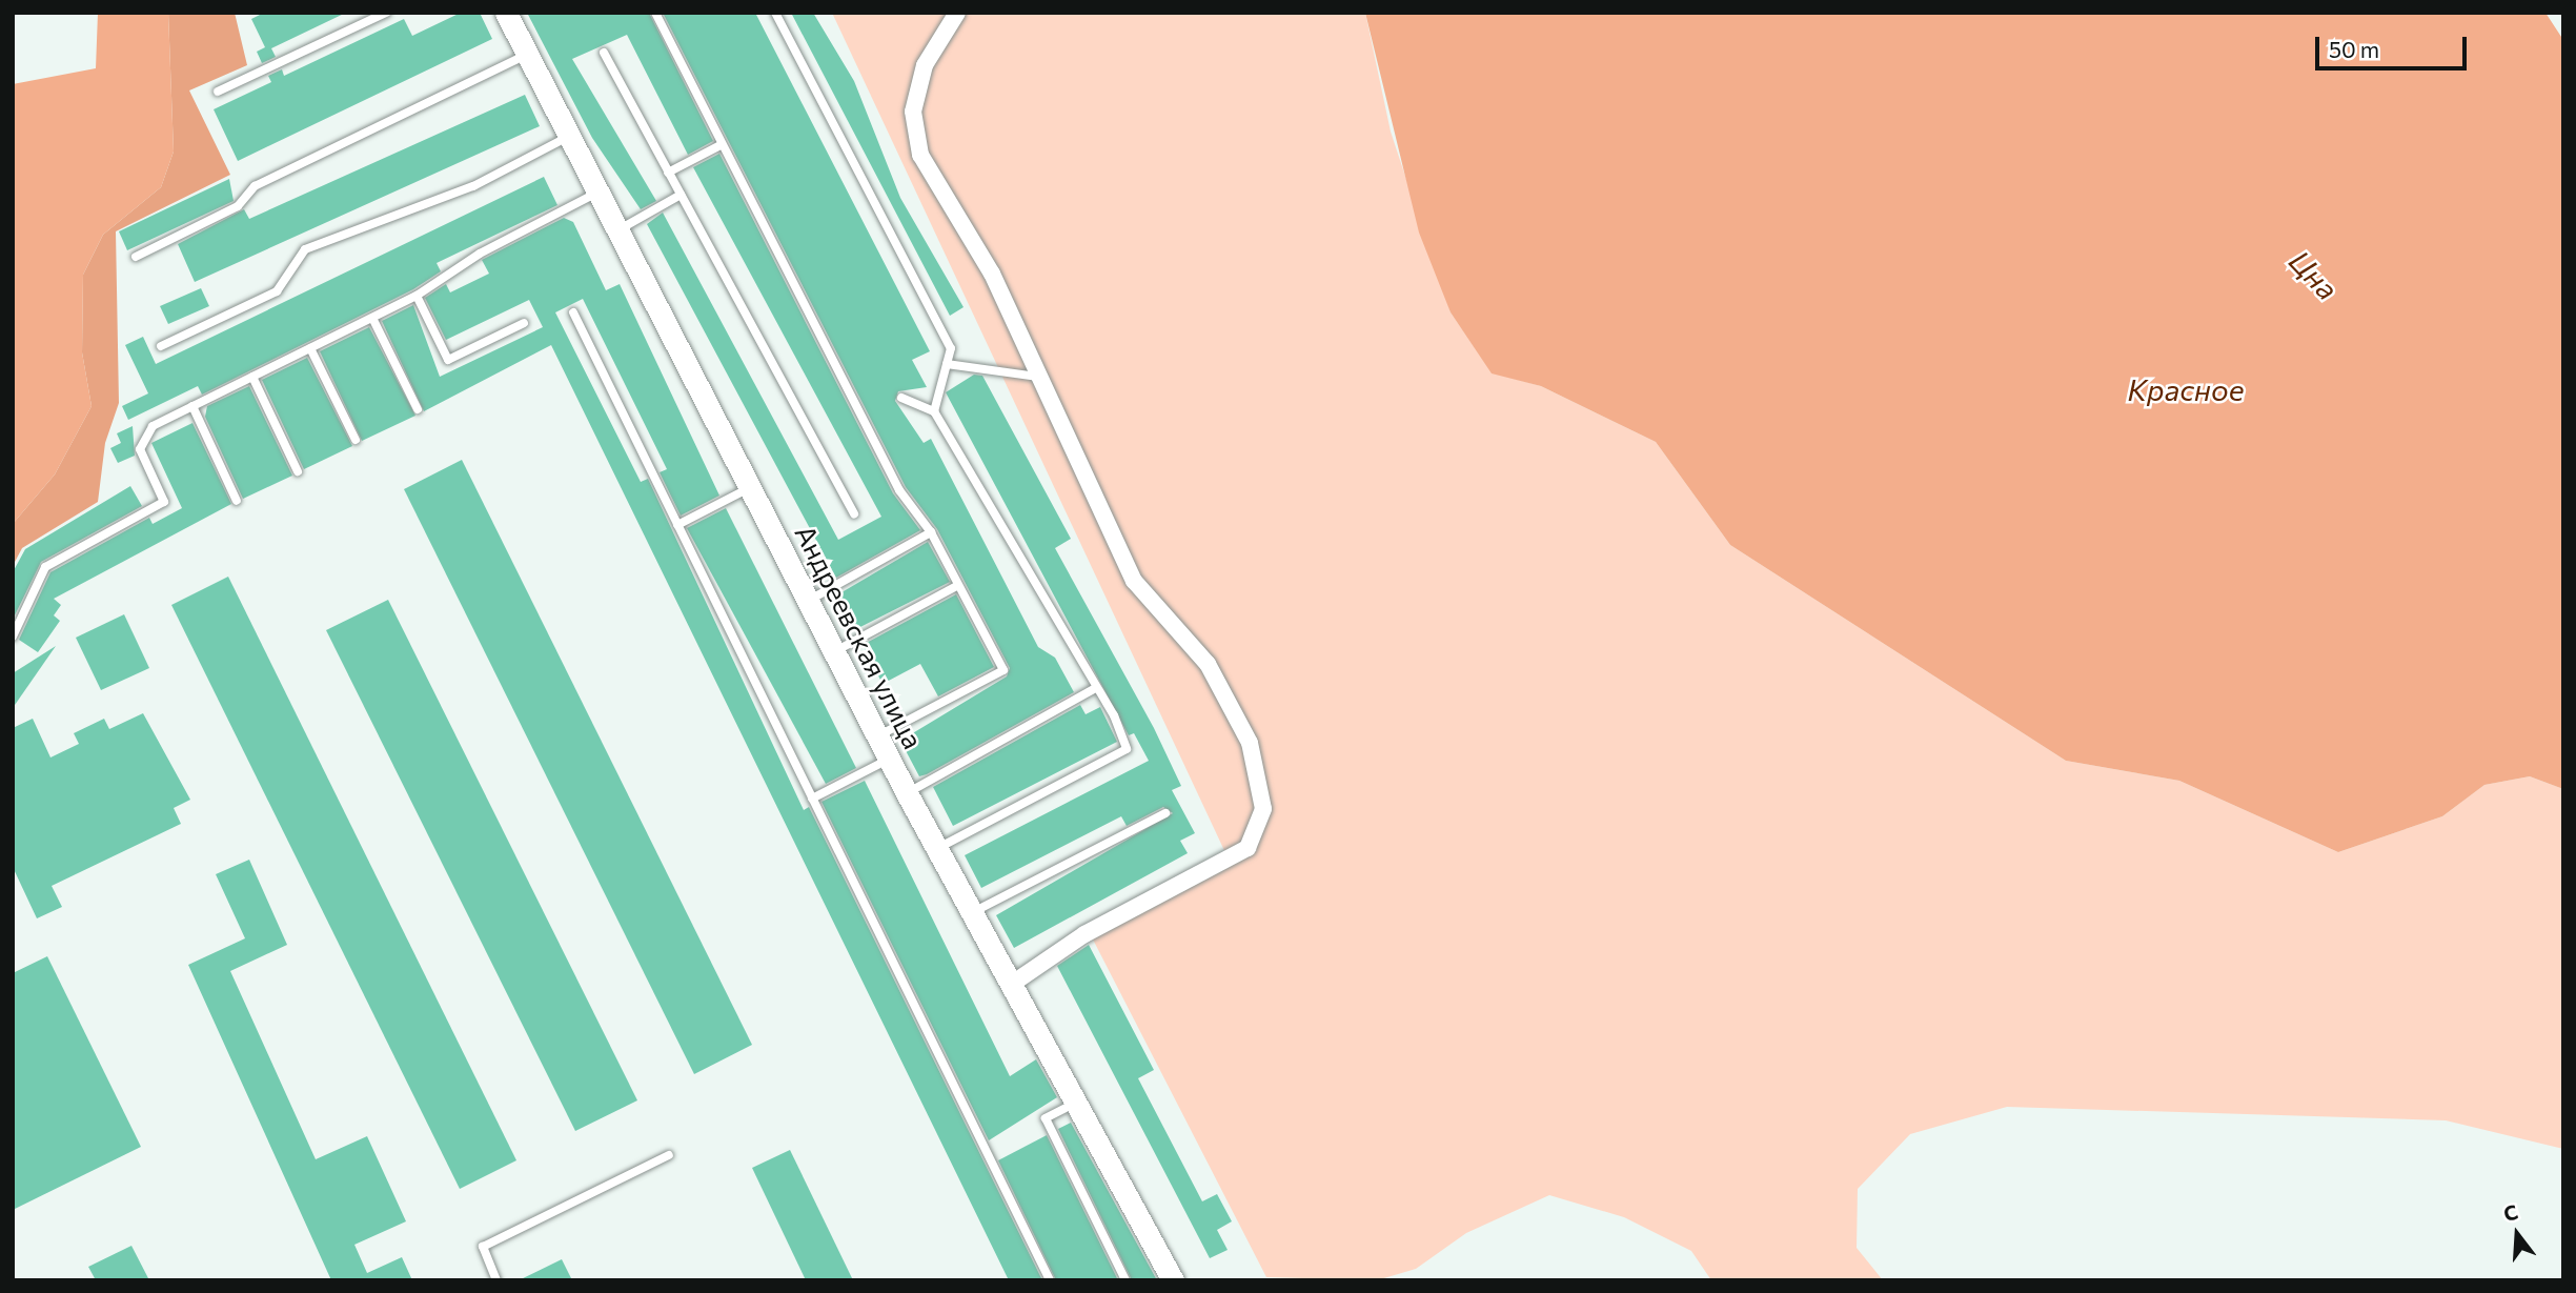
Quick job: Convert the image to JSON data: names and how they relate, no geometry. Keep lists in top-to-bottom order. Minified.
{"streets":{"street":["Андреевская улица"]},"water":["Цна","Красное"],"scale_bar":"50 m","north":"top"}
